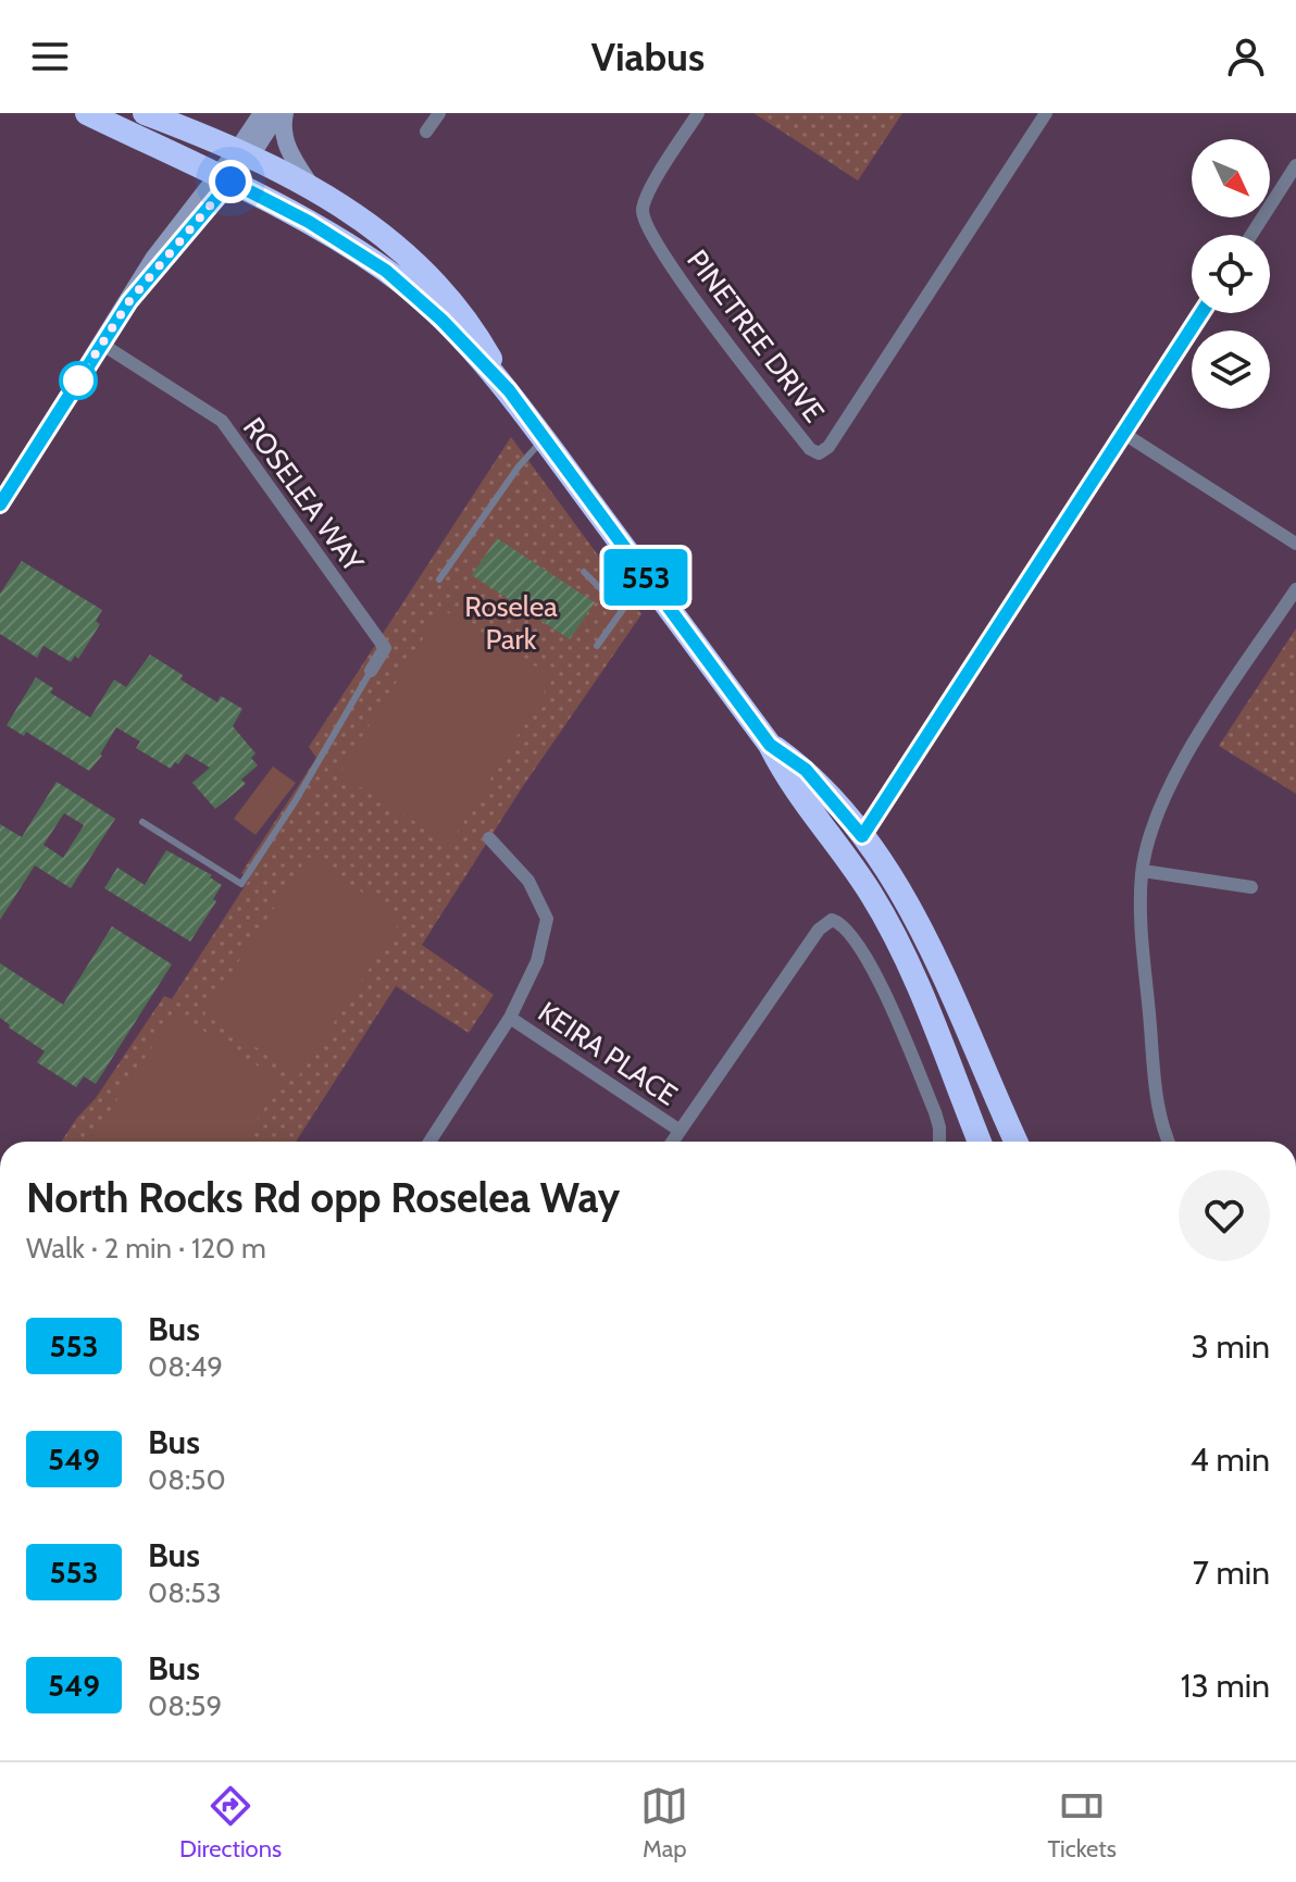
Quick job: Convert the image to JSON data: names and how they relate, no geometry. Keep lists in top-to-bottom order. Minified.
{"streets":{"street":["PINETREE DRIVE","ROSELEA WAY","KEIRA PLACE"]},"parks":["Roselea Park"],"lines":["bus line 553"],"north":"bottom right","page":{"header":"Viabus","on_map":"553","heading":["North Rocks Rd opp Roselea Way","Walk · 2 min · 120 m"],"list":[{"mark":"553","name":"Bus","note":"08:49","value":"3 min"},{"mark":"549","name":"Bus","note":"08:50","value":"4 min"},{"mark":"553","name":"Bus","note":"08:53","value":"7 min"},{"mark":"549","name":"Bus","note":"08:59","value":"13 min"}],"tabs":["Directions","Map","Tickets"]}}
